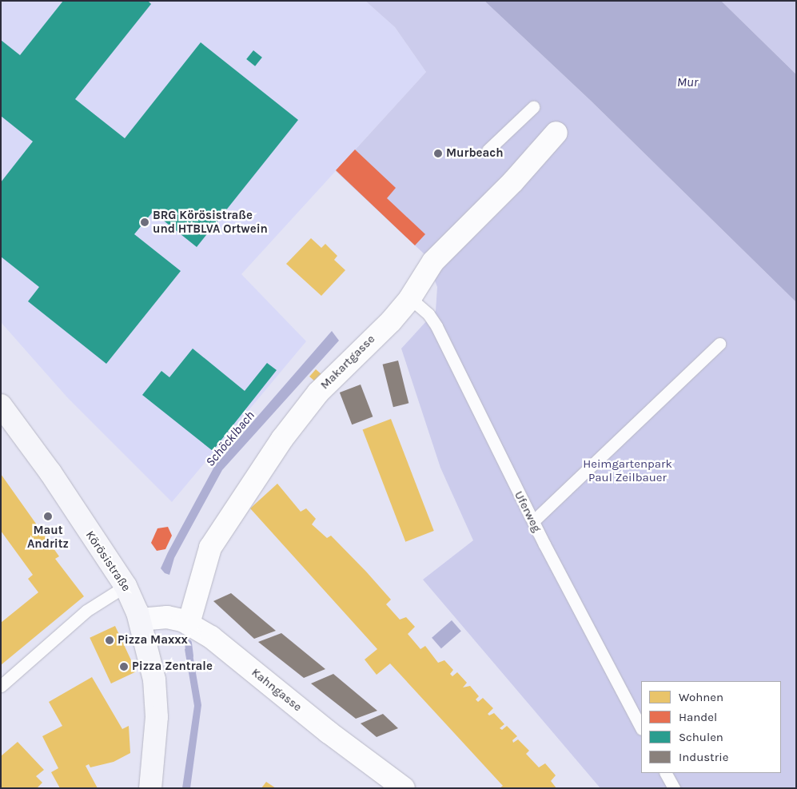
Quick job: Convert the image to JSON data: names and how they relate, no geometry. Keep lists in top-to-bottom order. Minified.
{"streets":{"street":["Makartgasse","Körösistraße","Kahngasse"],"lane":["Uferweg"]},"crossings":[["Makartgasse","Uferweg"],["Makartgasse","Kahngasse"]],"water":["Mur","Schöcklbach"],"parks":["Heimgartenpark Paul Zeilbauer"],"places":["Murbeach","BRG Körösistraße und HTBLVA Ortwein","Maut Andritz","Pizza Maxxx","Pizza Zentrale"],"legend":["Wohnen","Handel","Schulen","Industrie"]}
